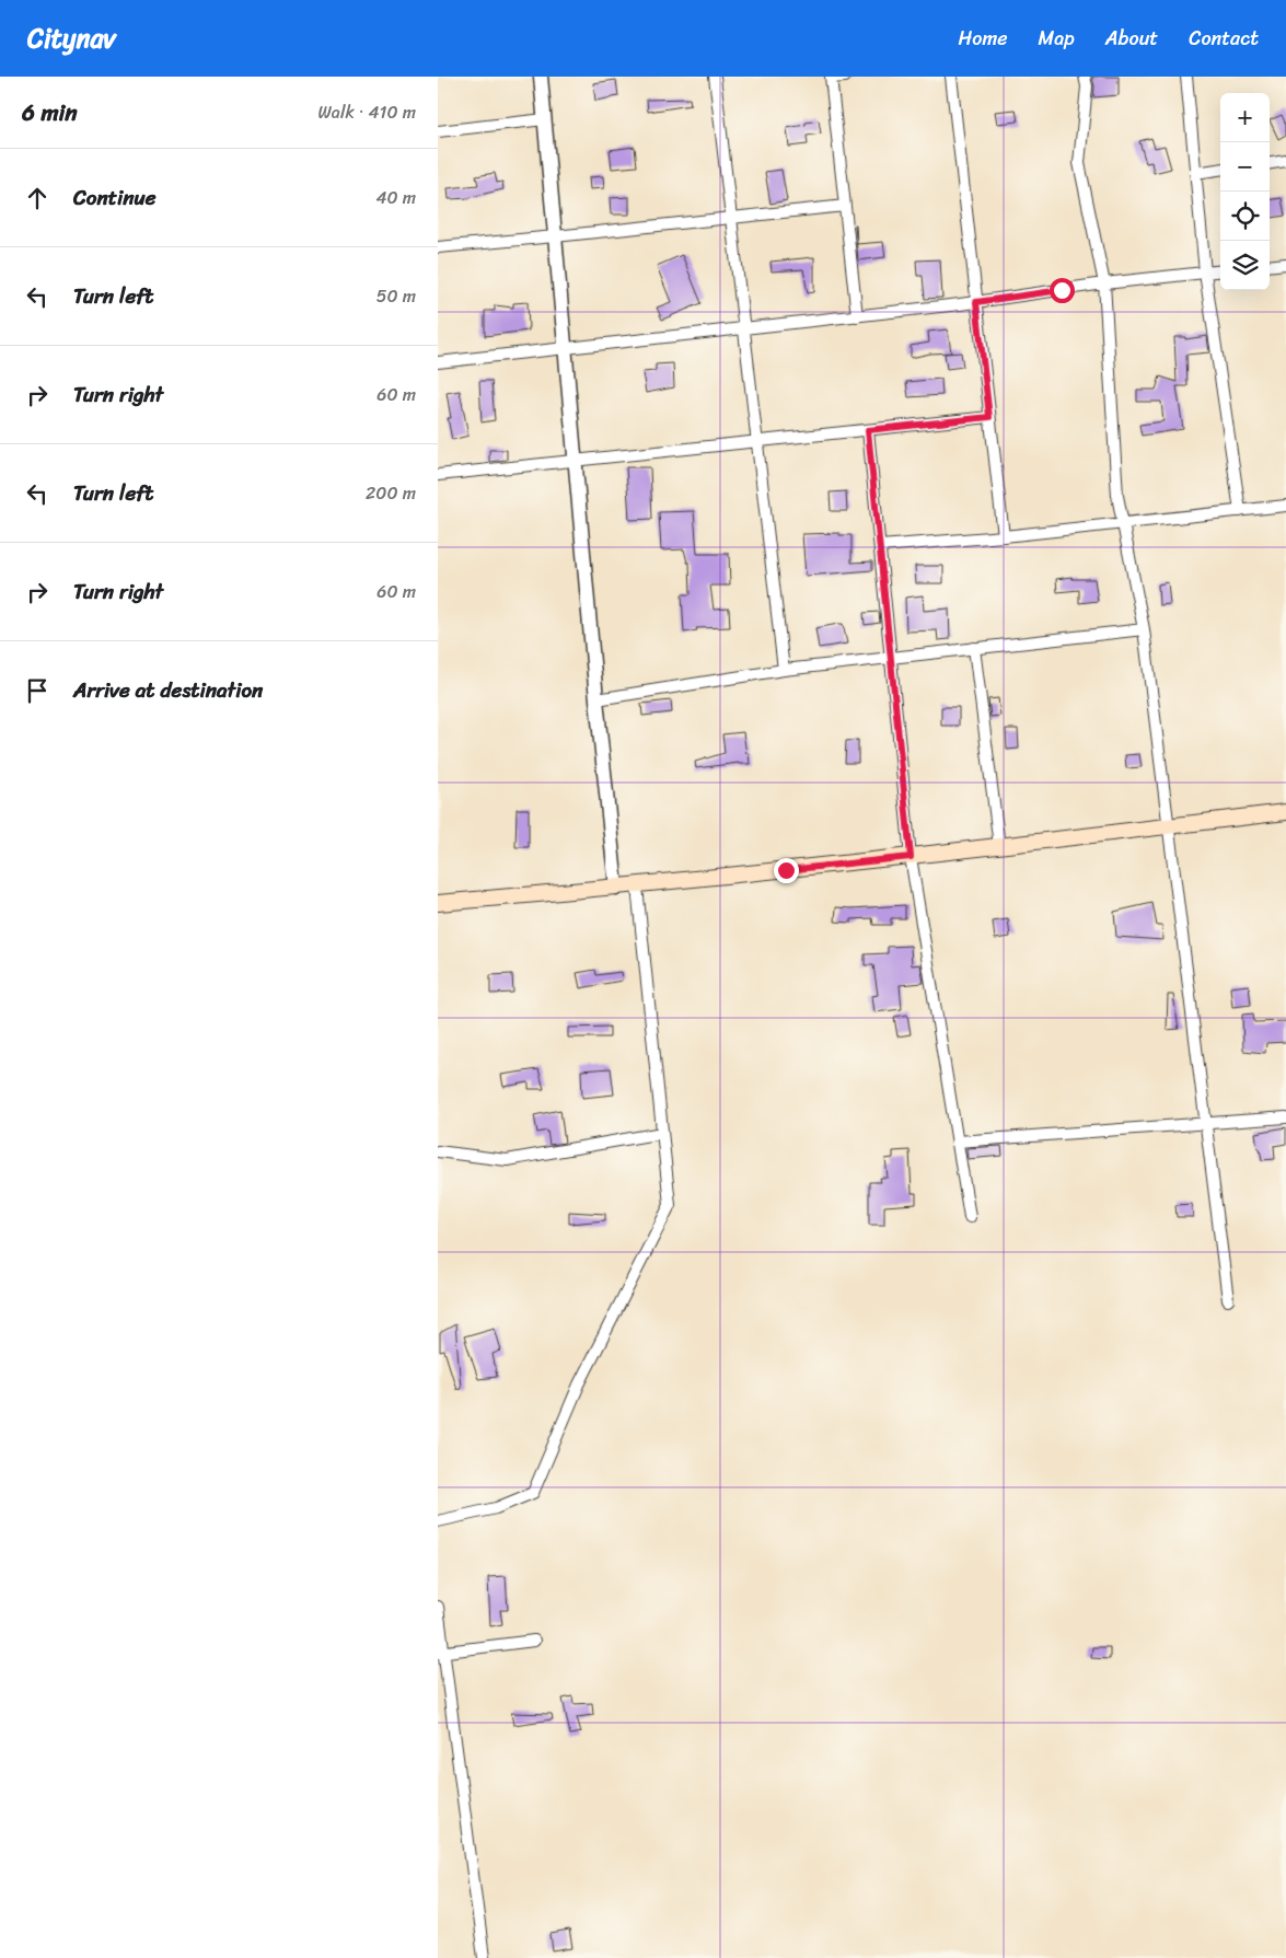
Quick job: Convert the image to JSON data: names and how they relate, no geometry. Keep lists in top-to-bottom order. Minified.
{"page":{"header":"Citynav","nav":["Home","Map","About","Contact"],"heading":["6 min","Walk · 410 m"],"map_buttons":["+","−"],"list":[["Continue","40 m"],["Turn left","50 m"],["Turn right","60 m"],["Turn left","200 m"],["Turn right","60 m"],"Arrive at destination"]}}
